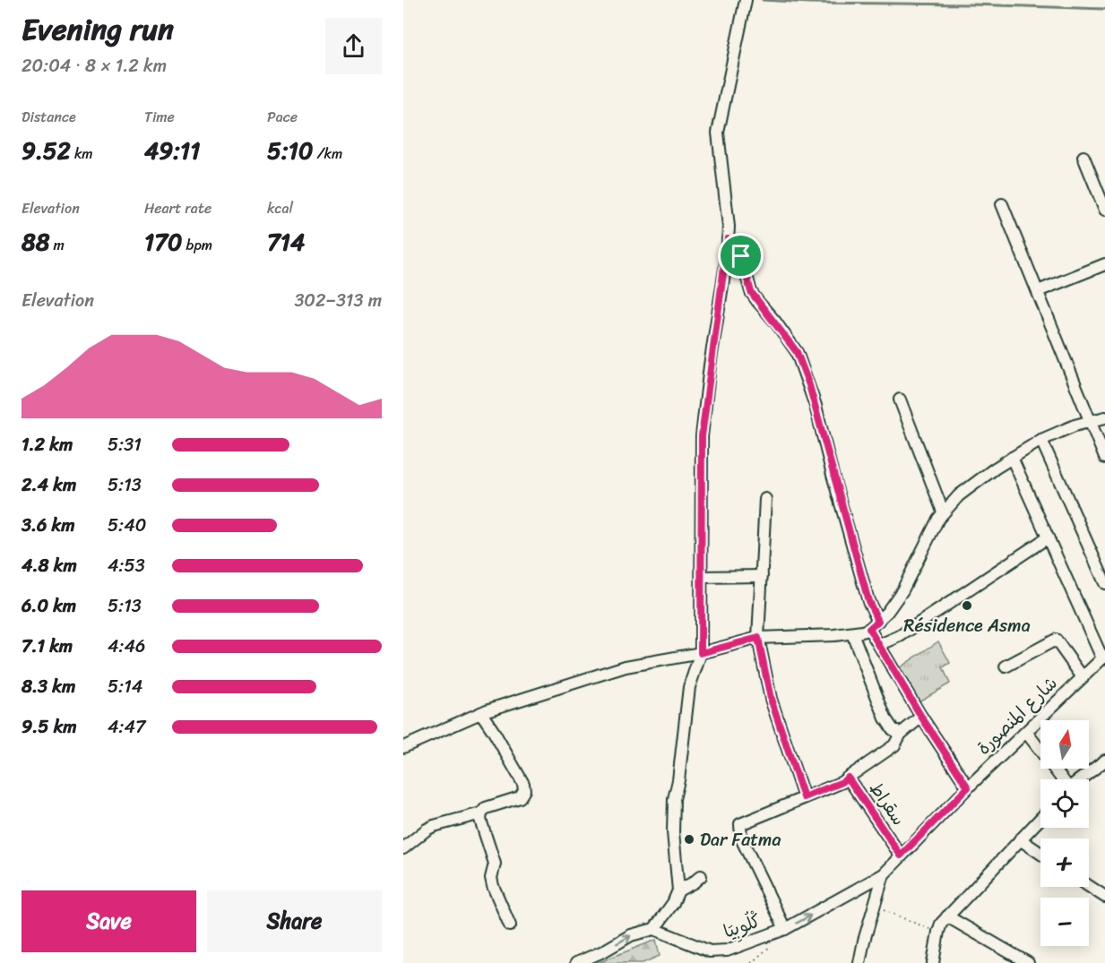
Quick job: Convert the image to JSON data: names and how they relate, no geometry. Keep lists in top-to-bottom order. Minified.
{"streets":{"street":["شارع المنصورة","سقراط","كْلُوبِيَا"]},"crossings":[["شارع المنصورة","سقراط"],["شارع المنصورة","كْلُوبِيَا"],["سقراط","كْلُوبِيَا"]],"one_way":["كْلُوبِيَا"],"places":["Résidence Asma","Dar Fatma"],"north":"top","page":{"heading":["Evening run","20:04 · 8 × 1.2 km"],"stats":[["Distance","9.52 km"],["Time","49:11"],["Pace","5:10 /km"],["Elevation","88 m"],["Heart rate","170 bpm"],["kcal","714"]],"chart":["Elevation","302–313 m"],"list":[{"name":"1.2 km","note":"5:31"},{"name":"2.4 km","note":"5:13"},{"name":"3.6 km","note":"5:40"},{"name":"4.8 km","note":"4:53"},{"name":"6.0 km","note":"5:13"},{"name":"7.1 km","note":"4:46"},{"name":"8.3 km","note":"5:14"},{"name":"9.5 km","note":"4:47"}],"map_buttons":["+","−"],"buttons":["Save","Share"]}}
